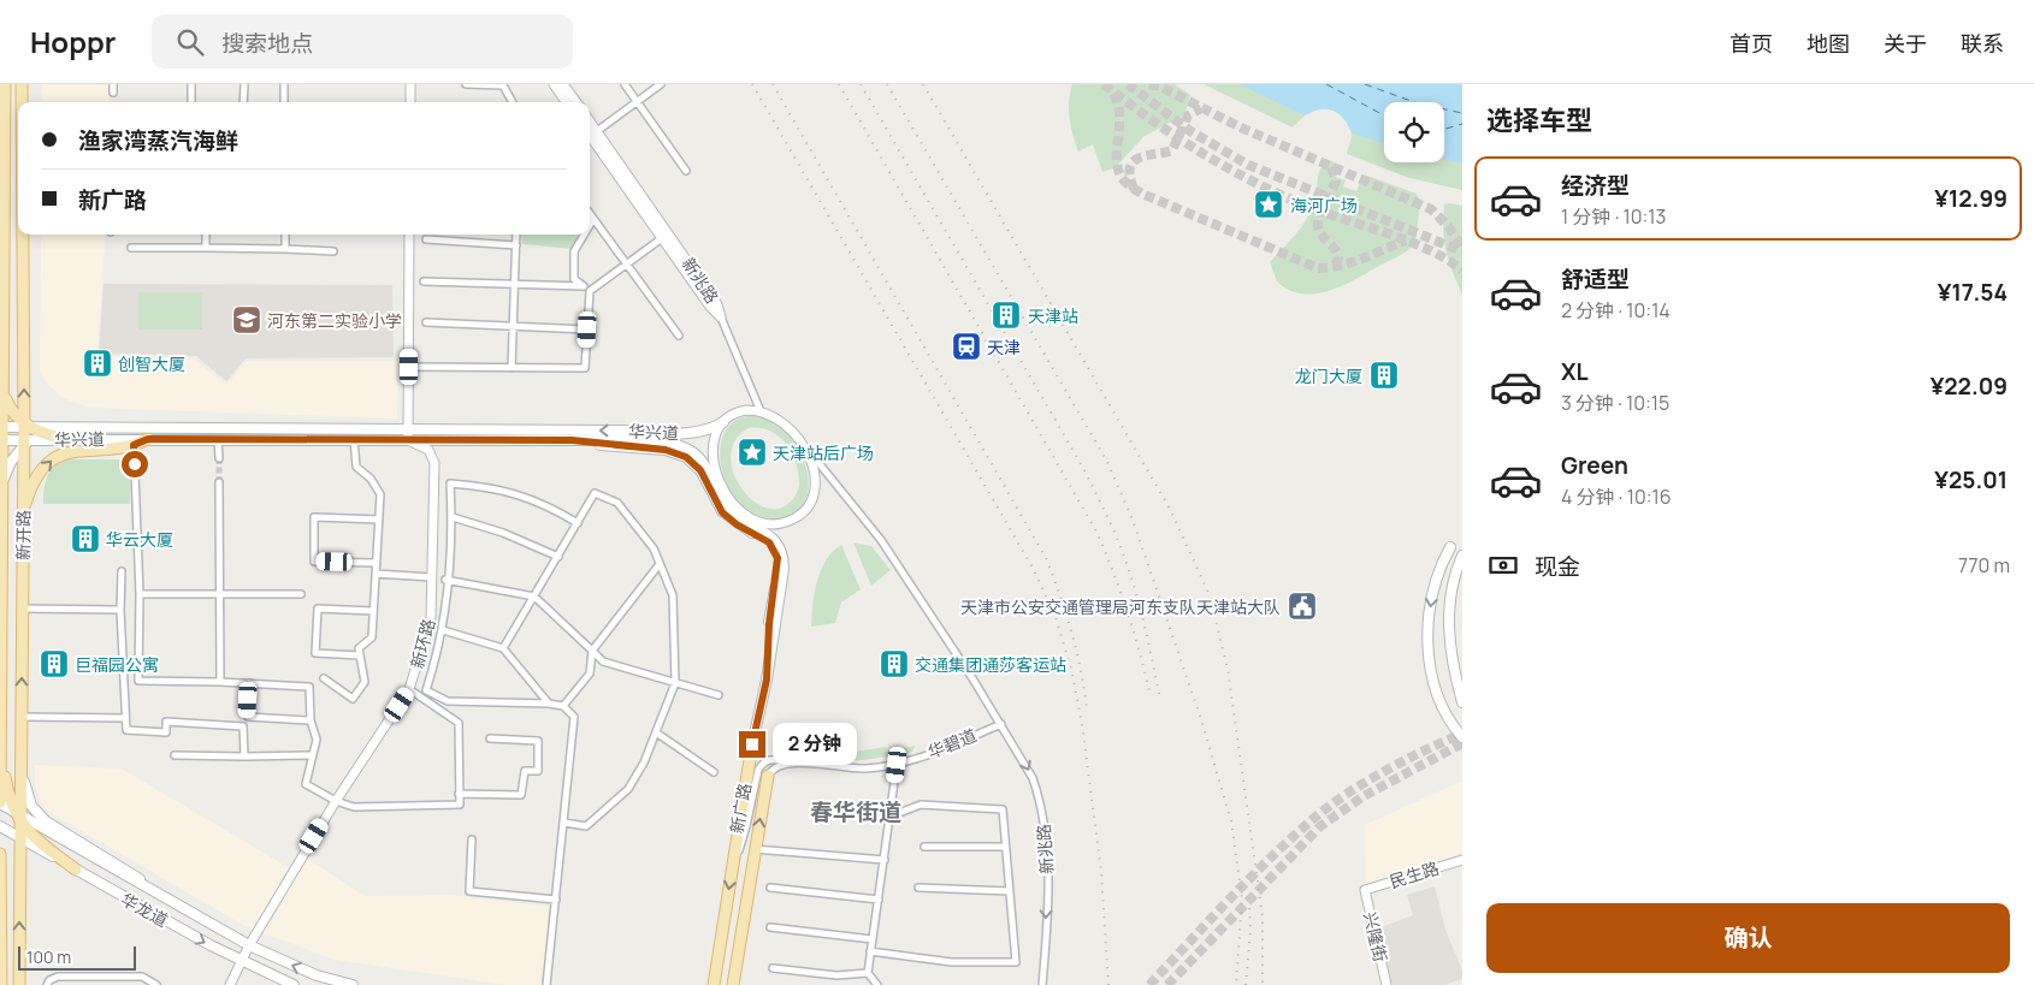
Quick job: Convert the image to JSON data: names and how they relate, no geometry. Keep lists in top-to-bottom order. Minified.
{"streets":{"main road":["华兴道","新开路","新广路","华龙道"],"street":["新兆路","新环路","华碧道","民生路","兴隆街"]},"crossings":[["新兆路","华兴道"],["新兆路","华碧道"],["华兴道","新开路"],["华兴道","新环路"],["华兴道","新广路"],["新开路","华龙道"],["新环路","华龙道"],["华碧道","新广路"],["民生路","兴隆街"]],"districts":["春华街道"],"places":{"place":["海河广场","天津站后广场"],"building":["天津站","创智大厦","龙门大厦","华云大厦","巨福园公寓","交通集团通莎客运站"],"school or university":["河东第二实验小学"],"station":["天津"],"public building":["天津市公安交通管理局河东支队天津站大队"]},"scale_bar":"100 m","page":{"header":"Hoppr","search":"搜索地点","nav":["首页","地图","关于","联系"],"heading":"选择车型","banner":["渔家湾蒸汽海鲜","新广路"],"list":[{"name":"经济型","note":"1 分钟 · 10:13","value":"¥12.99"},{"name":"舒适型","note":"2 分钟 · 10:14","value":"¥17.54"},{"name":"XL","note":"3 分钟 · 10:15","value":"¥22.09"},{"name":"Green","note":"4 分钟 · 10:16","value":"¥25.01"}],"pay":["现金","770 m"],"bubble":"2 分钟","buttons":"确认","scale":"100 m"}}
